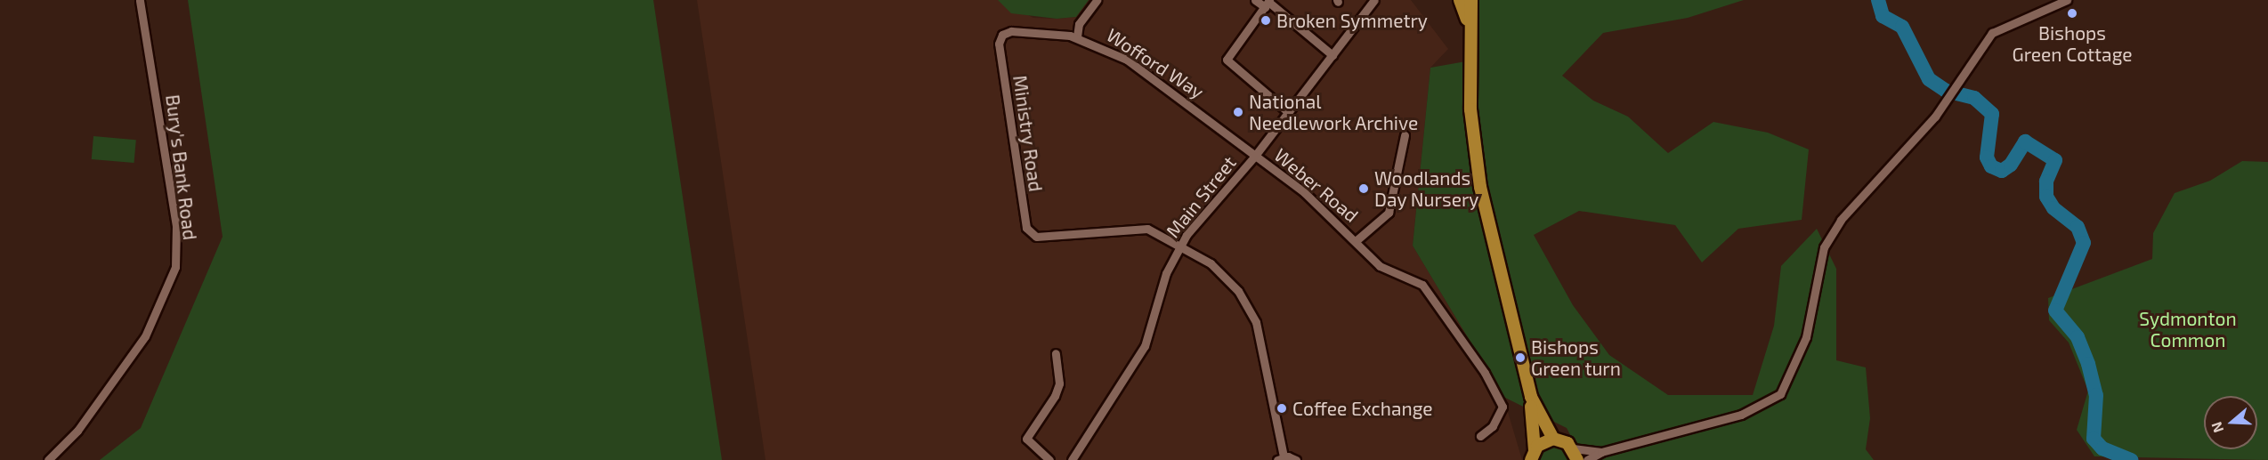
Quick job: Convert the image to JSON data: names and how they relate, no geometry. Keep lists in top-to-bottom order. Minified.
{"streets":{"street":["Wofford Way","Ministry Road","Bury's Bank Road","Weber Road","Main Street"]},"crossings":[["Wofford Way","Ministry Road"],["Wofford Way","Weber Road"],["Wofford Way","Main Street"],["Ministry Road","Main Street"],["Weber Road","Main Street"]],"parks":["Sydmonton Common"],"places":["Bishops Green Cottage","Broken Symmetry","National Needlework Archive","Woodlands Day Nursery","Bishops Green turn","Coffee Exchange"],"north":"left"}
